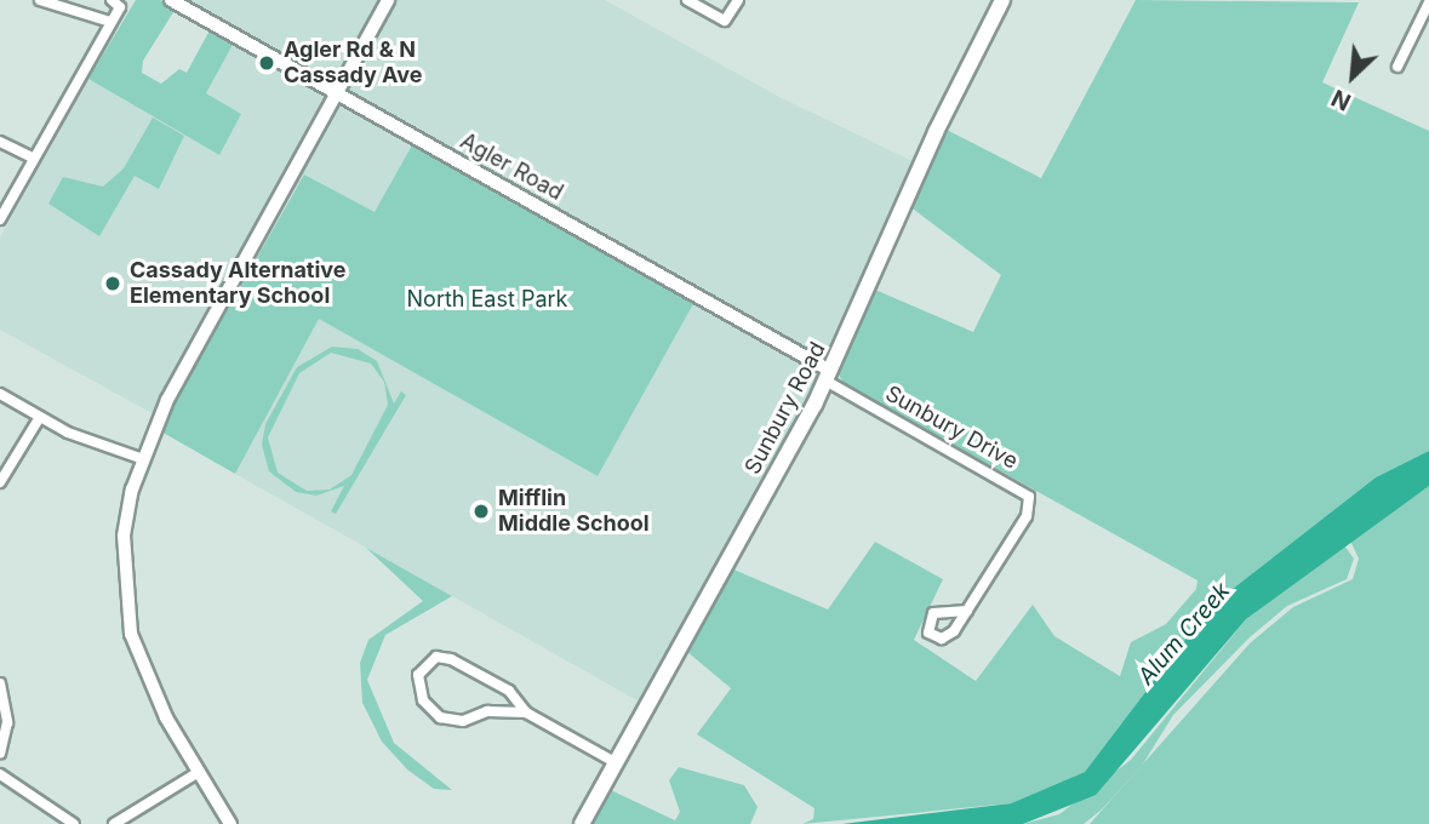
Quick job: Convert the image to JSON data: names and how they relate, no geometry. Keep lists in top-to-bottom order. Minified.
{"streets":{"main road":["Agler Road","Sunbury Road"],"street":["Sunbury Drive"]},"crossings":[["Agler Road","Sunbury Road"],["Agler Road","Sunbury Drive"],["Sunbury Road","Sunbury Drive"]],"water":["Alum Creek"],"parks":["North East Park"],"places":["Agler Rd & N Cassady Ave","Cassady Alternative Elementary School","Mifflin Middle School"],"north":"bottom left"}
